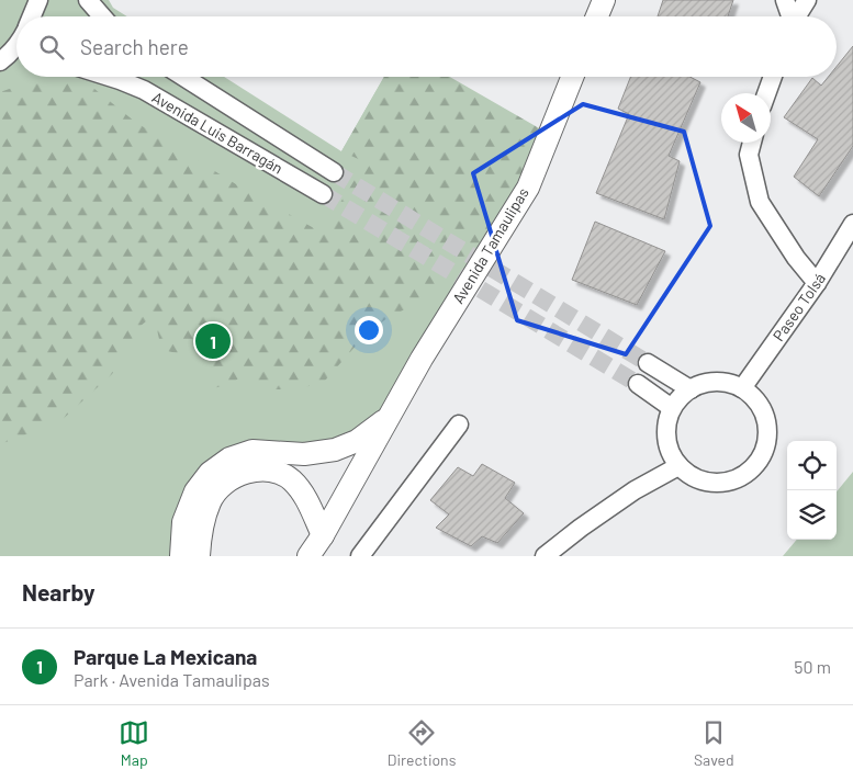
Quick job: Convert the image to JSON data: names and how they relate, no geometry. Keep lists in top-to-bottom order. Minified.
{"streets":{"street":["Avenida Luis Barragán","Avenida Tamaulipas","Paseo Tolsá"]},"north":"top left","page":{"search":"Search here","pins":"1","heading":"Nearby","list":[{"mark":"1","name":"Parque La Mexicana","note":"Park · Avenida Tamaulipas","value":"50 m"}],"nav":["Map","Directions","Saved"]}}
